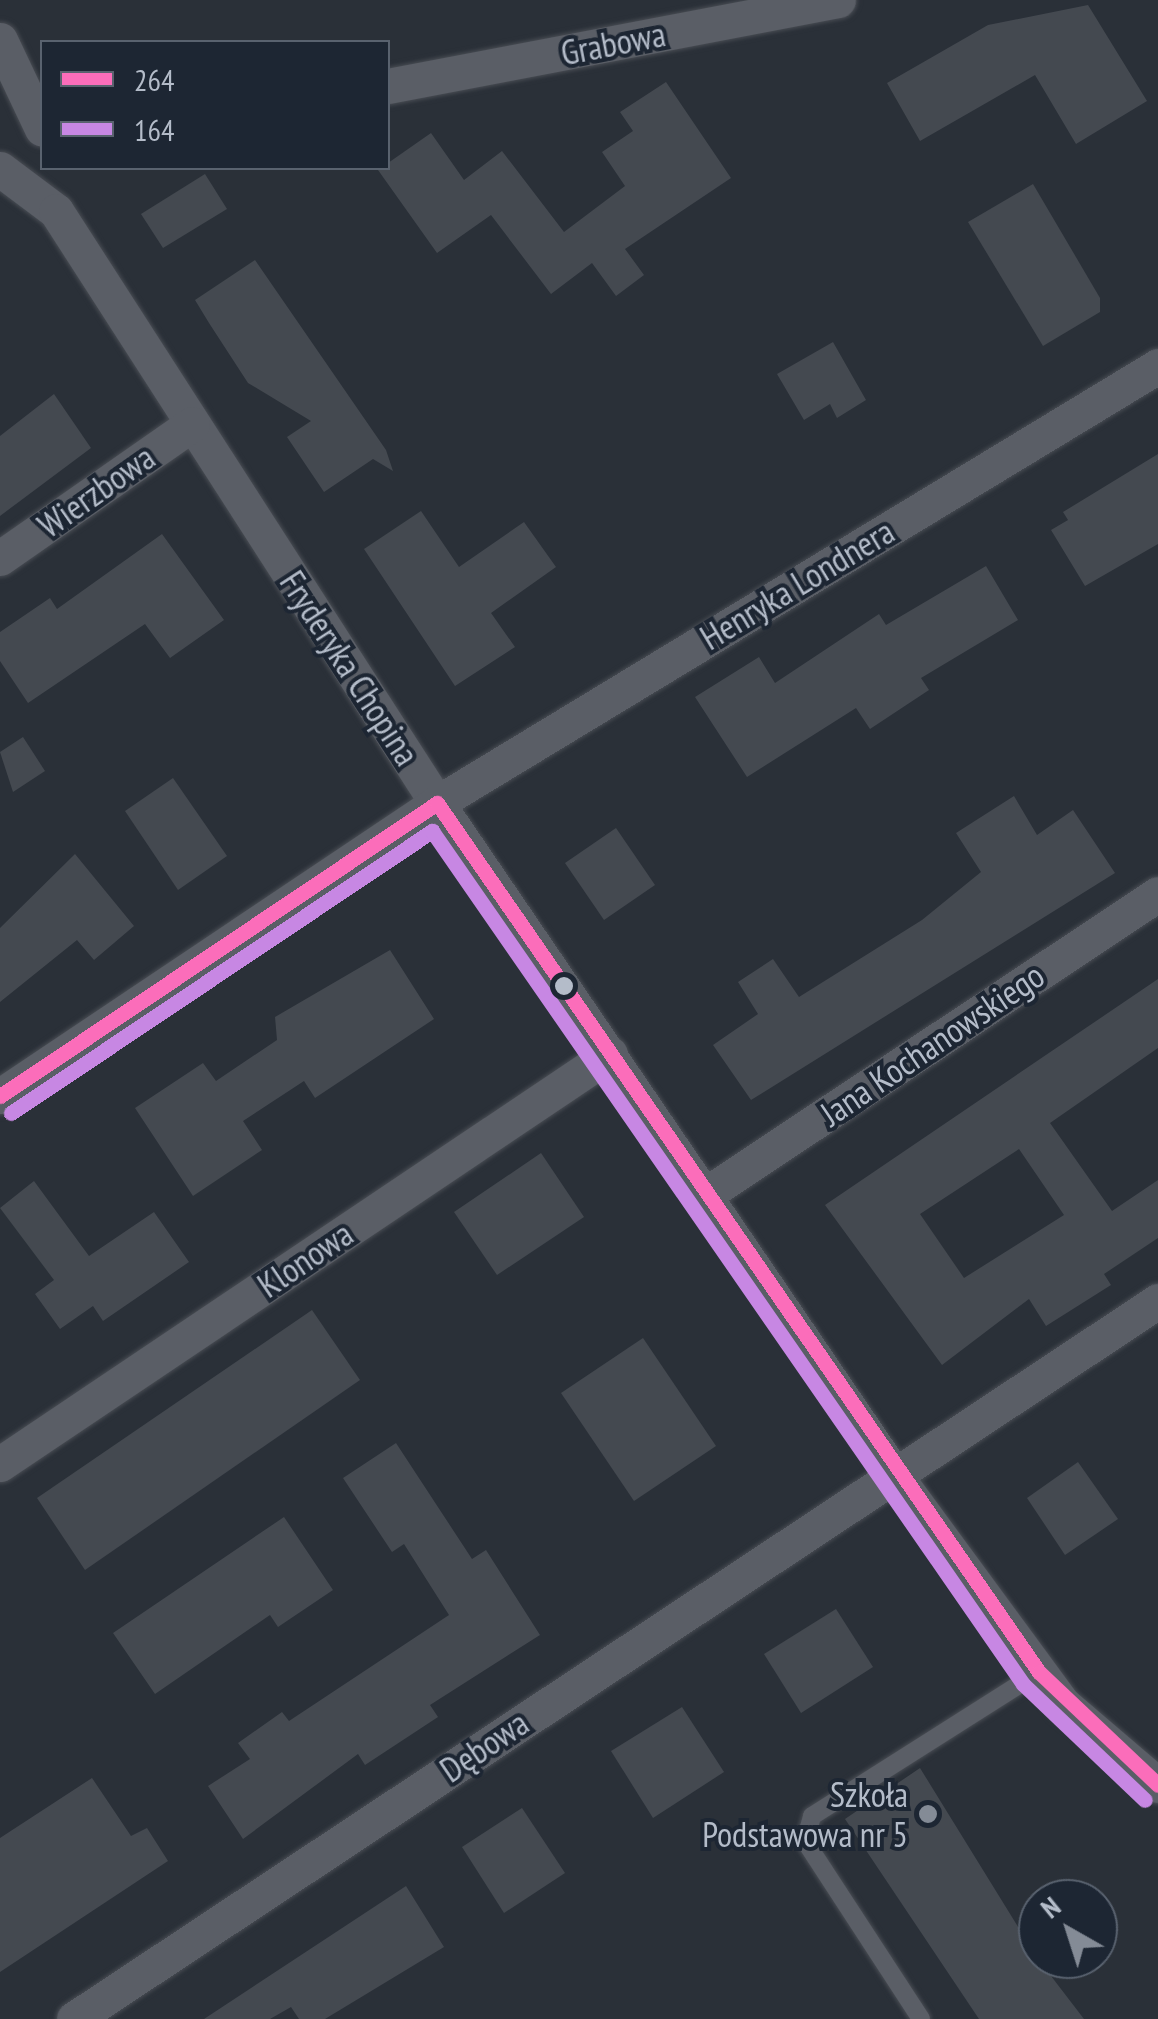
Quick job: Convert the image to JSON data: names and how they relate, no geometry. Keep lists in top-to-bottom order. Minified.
{"streets":{"street":["Grabowa","Wierzbowa","Henryka Londnera","Fryderyka Chopina","Jana Kochanowskiego","Klonowa","Dębowa"]},"crossings":[["Wierzbowa","Fryderyka Chopina"],["Henryka Londnera","Fryderyka Chopina"],["Fryderyka Chopina","Jana Kochanowskiego"],["Fryderyka Chopina","Klonowa"],["Fryderyka Chopina","Dębowa"]],"places":["Szkoła Podstawowa nr 5"],"lines":["transit line 264","transit line 164"],"legend":["264","164"],"north":"top left"}
